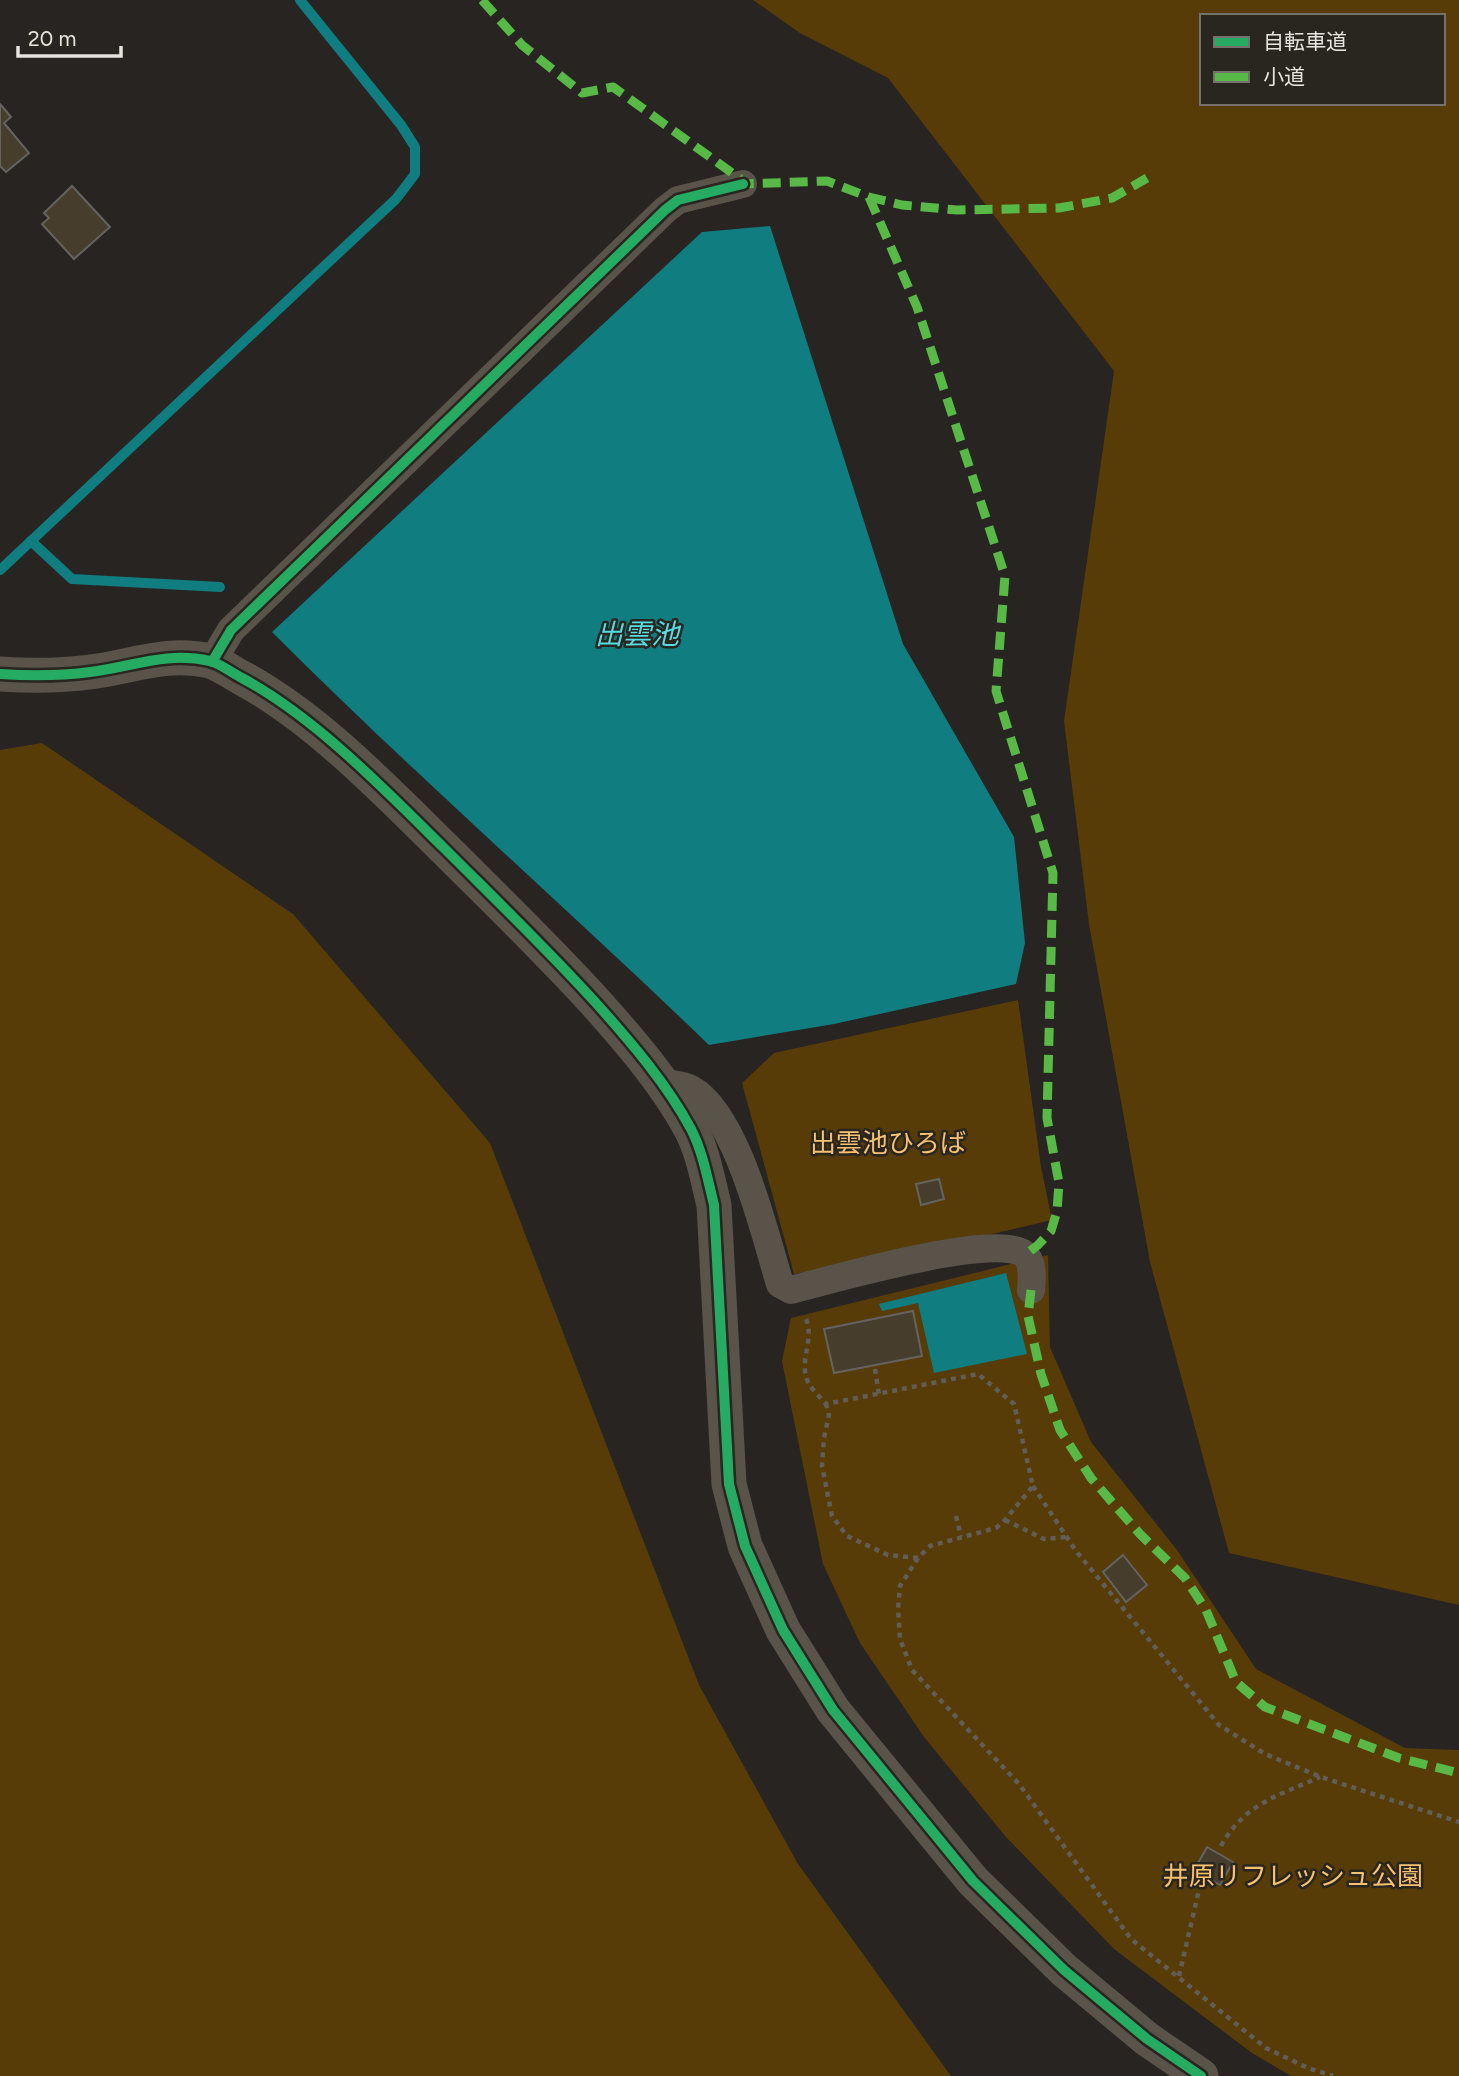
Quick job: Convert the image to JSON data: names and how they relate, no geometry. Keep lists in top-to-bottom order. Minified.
{"water":["出雲池"],"parks":["出雲池ひろば","井原リフレッシュ公園"],"legend":["自転車道","小道"],"scale_bar":"20 m"}
